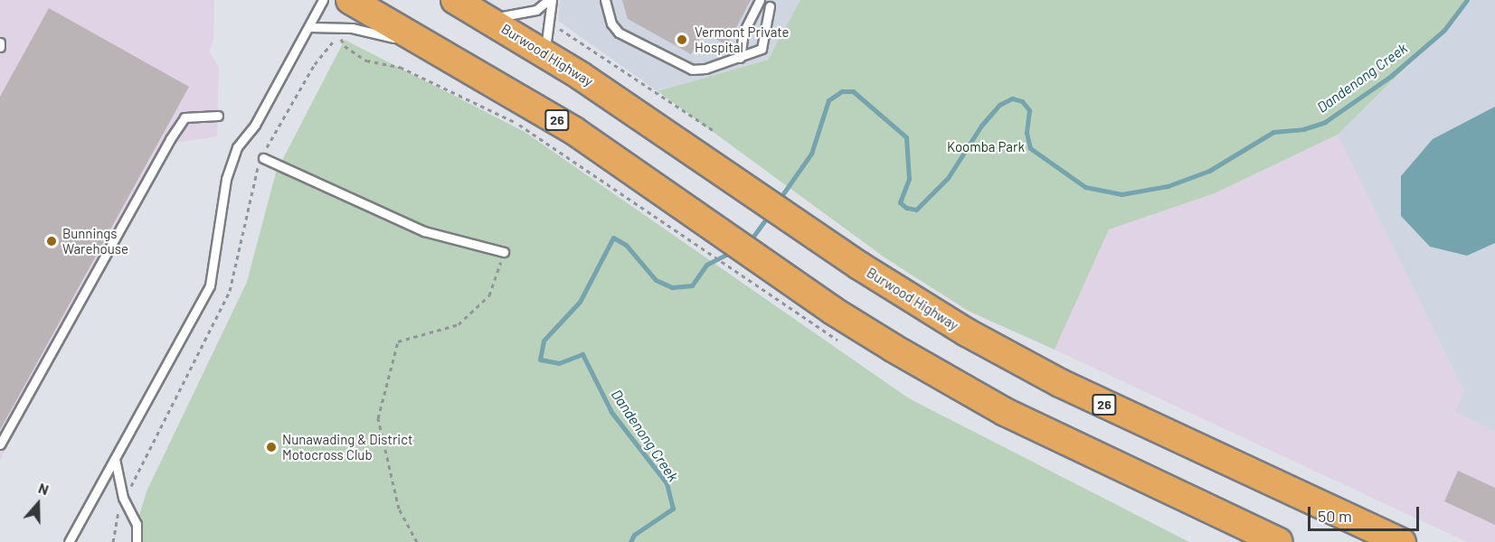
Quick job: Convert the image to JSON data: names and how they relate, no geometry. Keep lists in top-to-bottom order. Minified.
{"streets":{"highway":["Burwood Highway","26"]},"water":["Dandenong Creek"],"parks":["Koomba Park"],"places":["Vermont Private Hospital","Bunnings Warehouse","Nunawading & District Motocross Club"],"scale_bar":"50 m","north":"top"}
